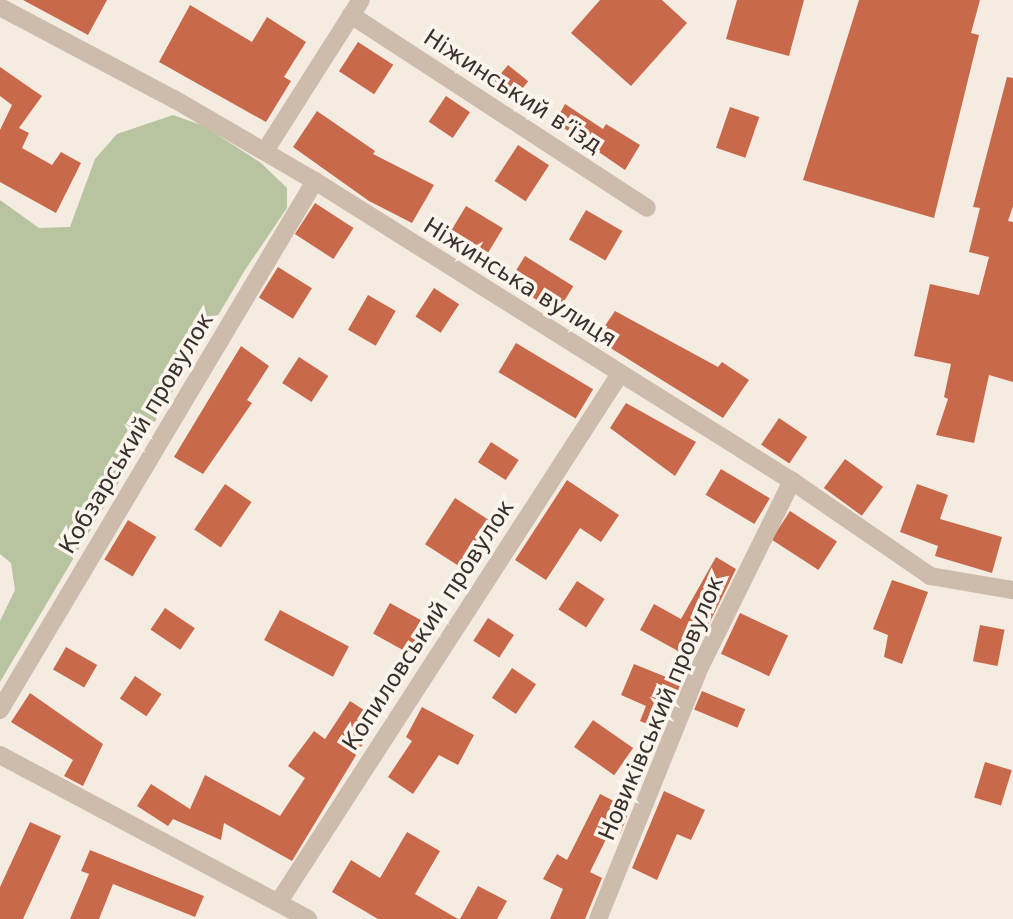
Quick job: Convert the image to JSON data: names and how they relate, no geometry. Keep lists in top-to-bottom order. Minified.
{"streets":{"street":["Ніжинський в’їзд","Ніжинська вулиця","Кобзарський провулок","Копиловський провулок","Новиківський провулок"]},"crossings":[["Ніжинська вулиця","Кобзарський провулок"],["Ніжинська вулиця","Копиловський провулок"],["Ніжинська вулиця","Новиківський провулок"]]}
